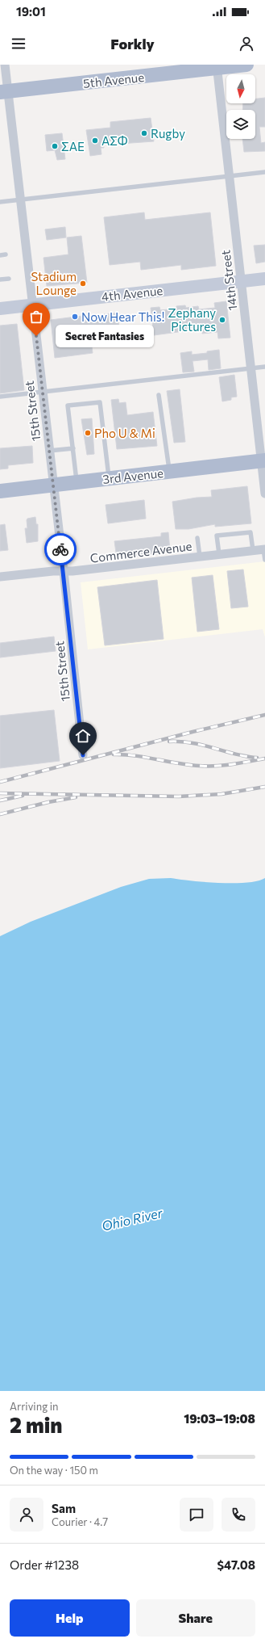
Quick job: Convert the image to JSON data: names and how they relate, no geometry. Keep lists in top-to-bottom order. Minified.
{"streets":{"main road":["5th Avenue","3rd Avenue"],"street":["14th Street","4th Avenue","15th Street","Commerce Avenue"]},"crossings":[["5th Avenue","14th Street"],["5th Avenue","15th Street"],["14th Street","4th Avenue"],["14th Street","3rd Avenue"],["4th Avenue","15th Street"],["15th Street","3rd Avenue"],["15th Street","Commerce Avenue"]],"water":["Ohio River"],"places":["Rugby","AΣΦ","ΣΑΕ","Stadium Lounge","Now Hear This!","Zephany Pictures","Secret Fantasies","Pho U & Mi"],"north":"bottom","page":{"status":"19:01","header":"Forkly","bubble":"Secret Fantasies","heading":["2 min","Arriving in","19:03–19:08"],"panel":["Sam","Courier · 4.7","Order #1238","$47.08"],"bar":"On the way · 150 m","buttons":["Help","Share"]}}
